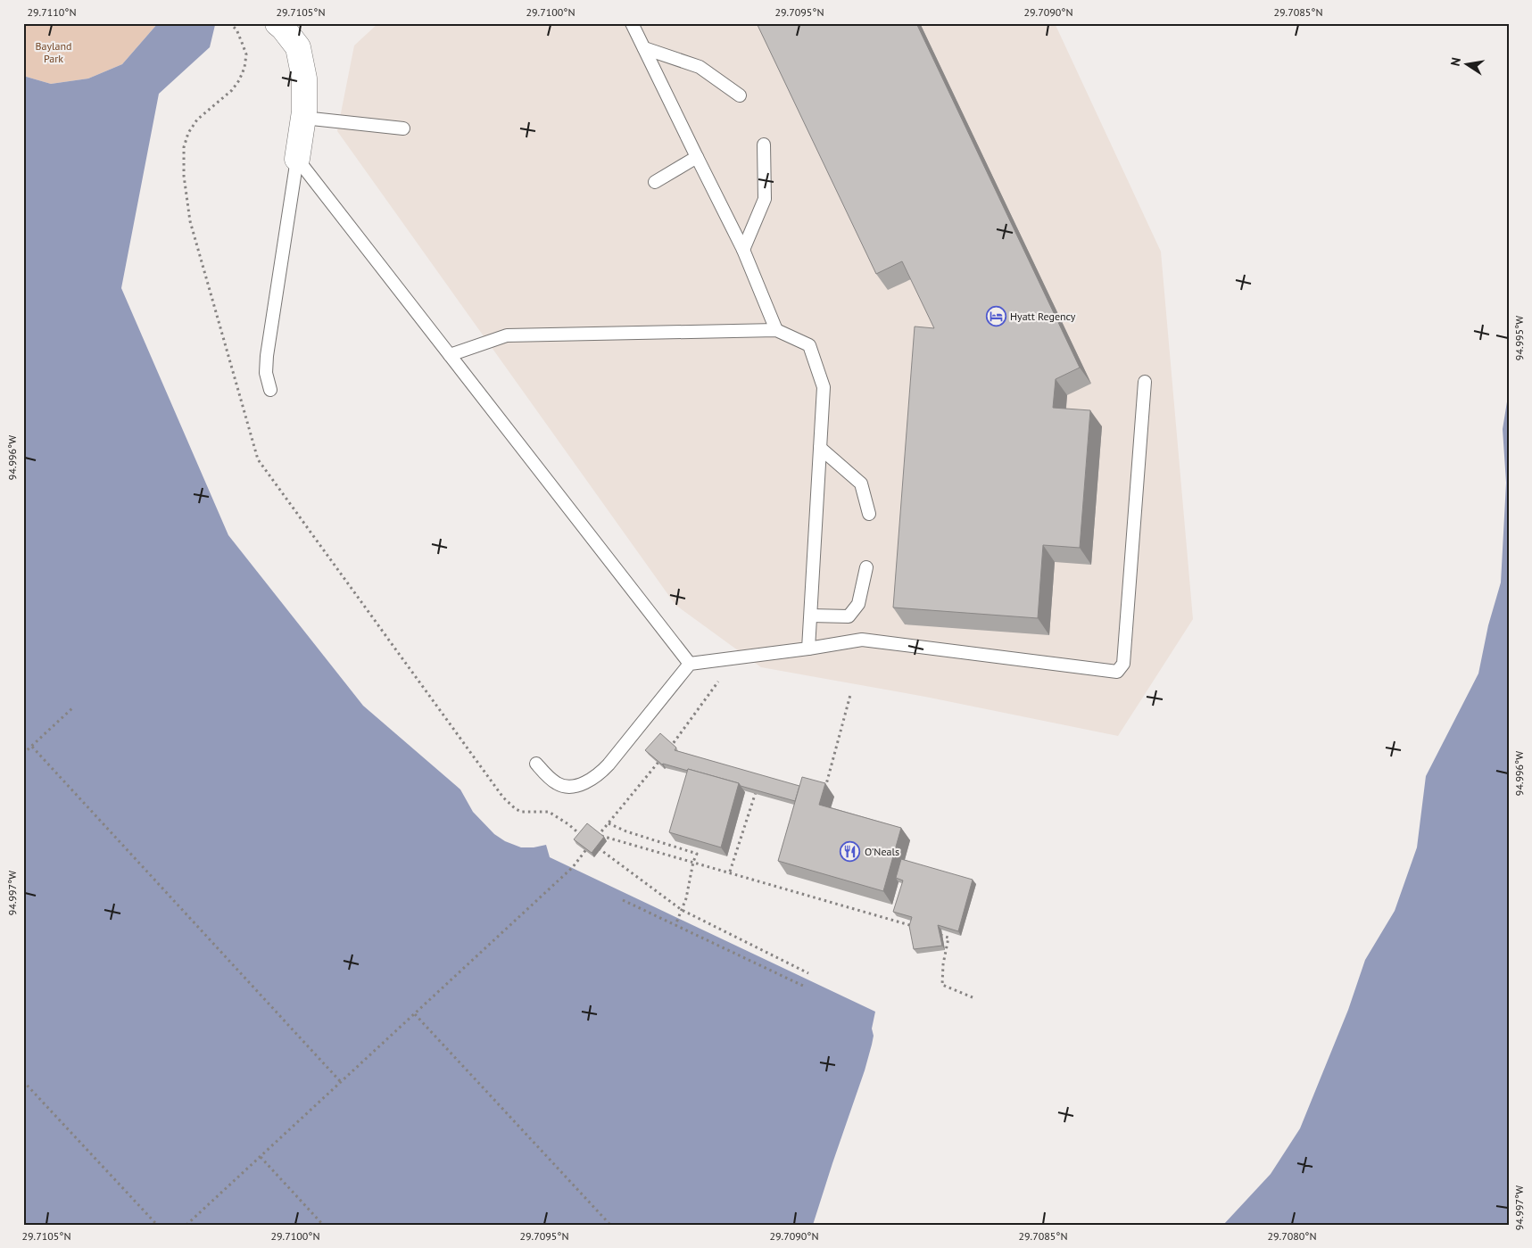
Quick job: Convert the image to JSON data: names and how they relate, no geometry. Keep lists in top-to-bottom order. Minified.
{"parks":["Bayland Park"],"places":{"hotel":["Hyatt Regency"],"restaurant":["O'Neals"]},"north":"left","coordinates":["29.7110°N","29.7105°N","29.7100°N","29.7095°N","29.7090°N","29.7085°N","94.995°W","94.996°W","94.997°W","29.7080°N"]}
